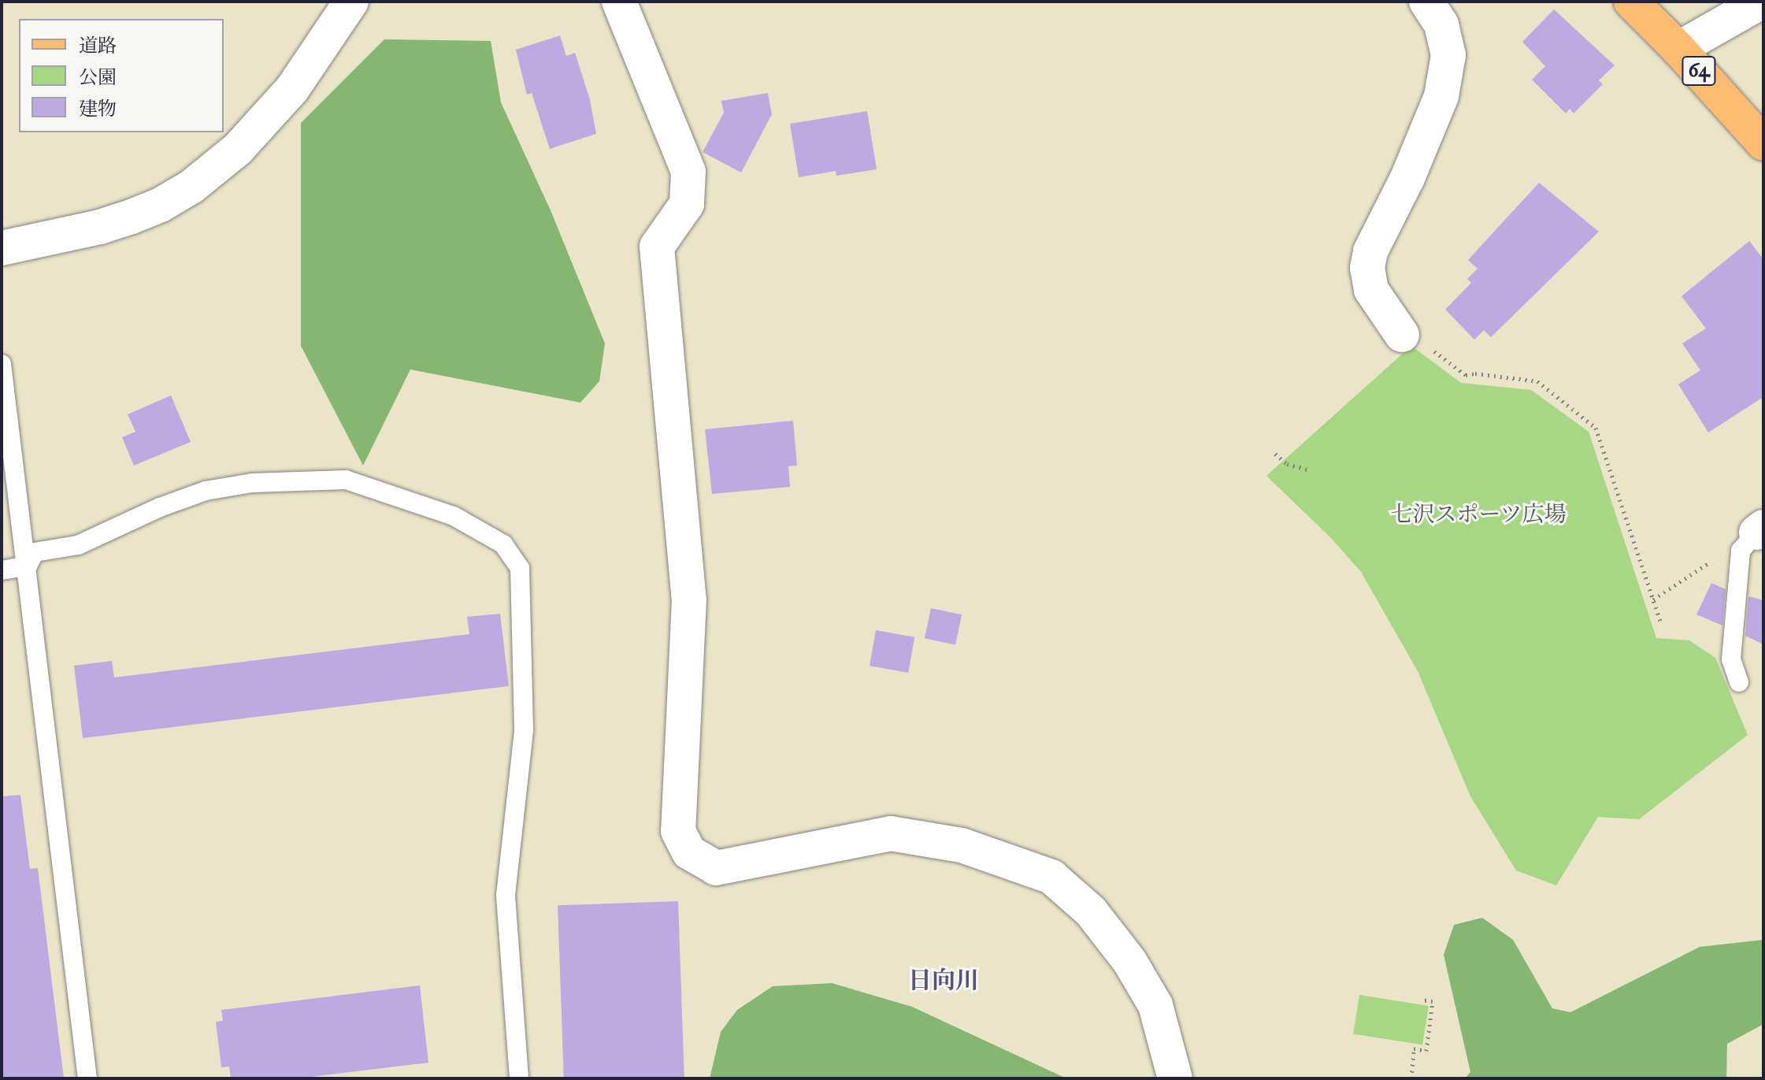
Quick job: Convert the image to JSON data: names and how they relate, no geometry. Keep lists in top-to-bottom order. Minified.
{"streets":{"main road":["64"]},"districts":["日向川"],"parks":["七沢スポーツ広場"],"legend":["道路","公園","建物"]}
